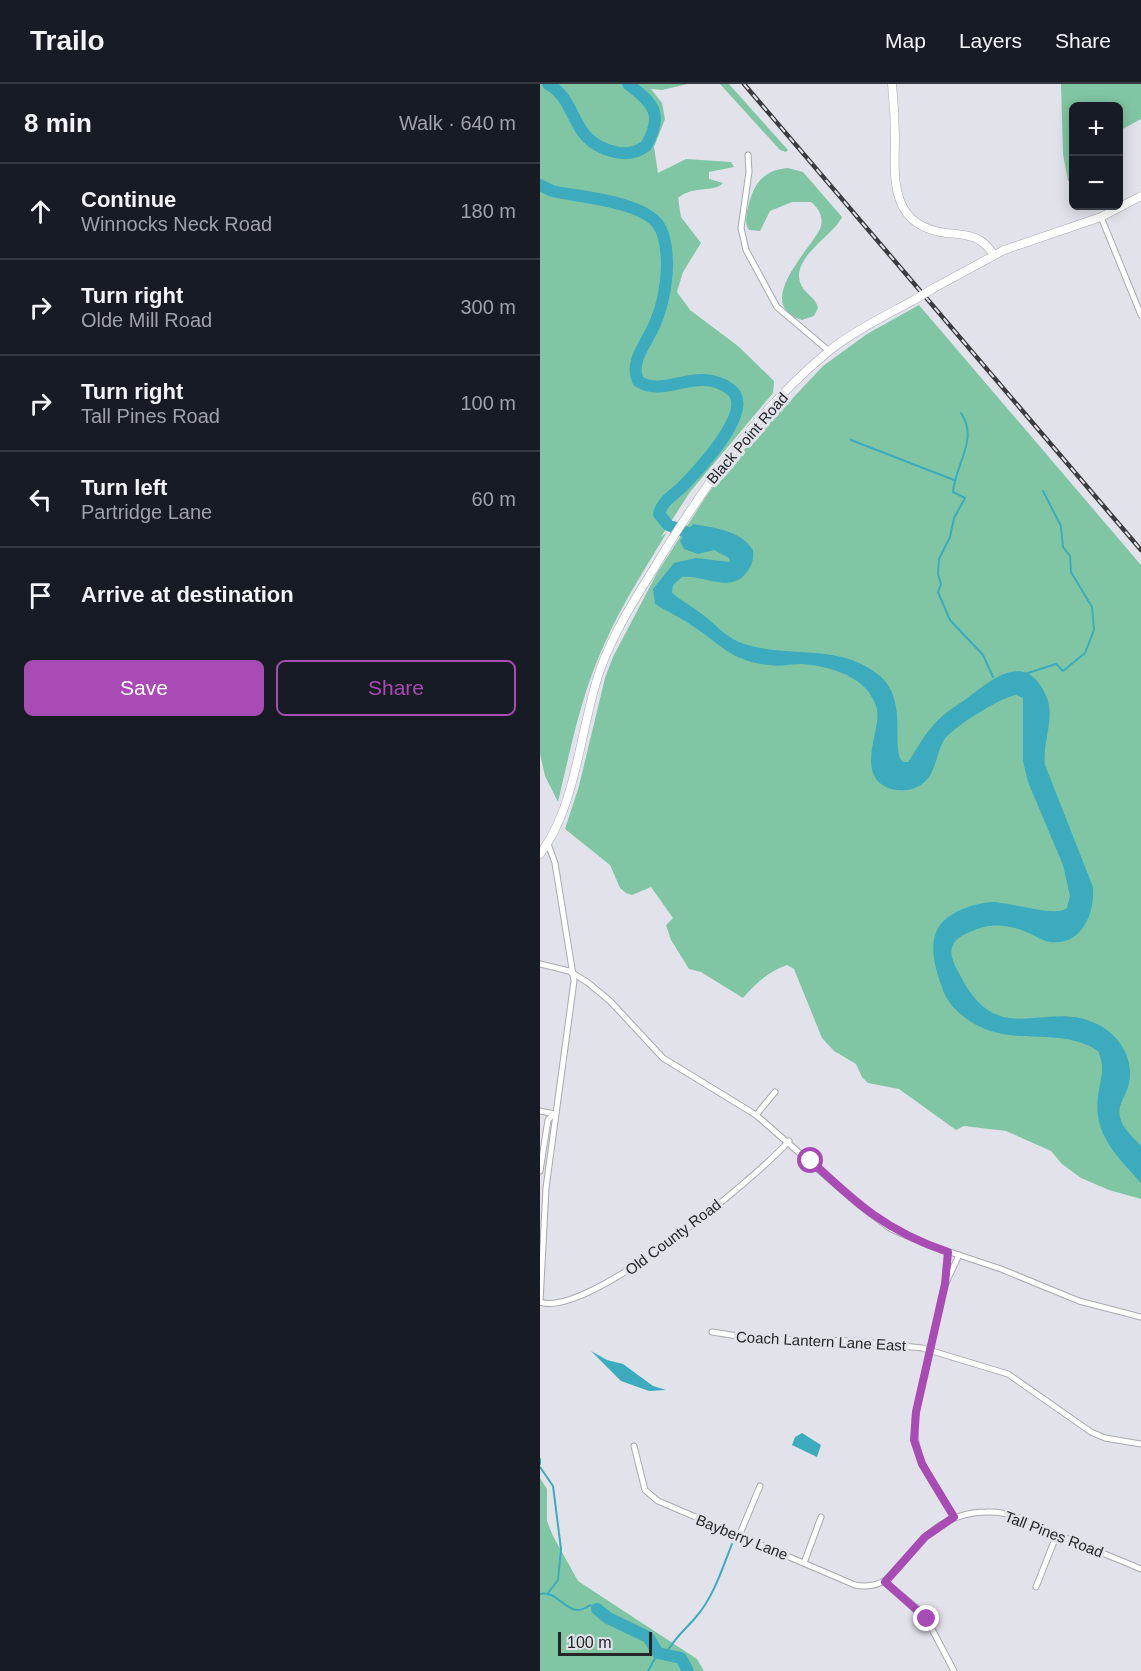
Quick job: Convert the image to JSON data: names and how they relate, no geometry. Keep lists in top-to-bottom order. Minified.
{"streets":{"main road":["Black Point Road"],"street":["Old County Road","Coach Lantern Lane East","Tall Pines Road","Bayberry Lane"]},"crossings":[["Black Point Road","Old County Road"],["Tall Pines Road","Bayberry Lane"]],"scale_bar":"100 m","page":{"header":"Trailo","nav":["Map","Layers","Share"],"heading":["8 min","Walk · 640 m"],"map_buttons":["+","−"],"list":[["Continue","Winnocks Neck Road","180 m"],["Turn right","Olde Mill Road","300 m"],["Turn right","Tall Pines Road","100 m"],["Turn left","Partridge Lane","60 m"],"Arrive at destination"],"buttons":["Save","Share"],"scale":"100 m"}}
